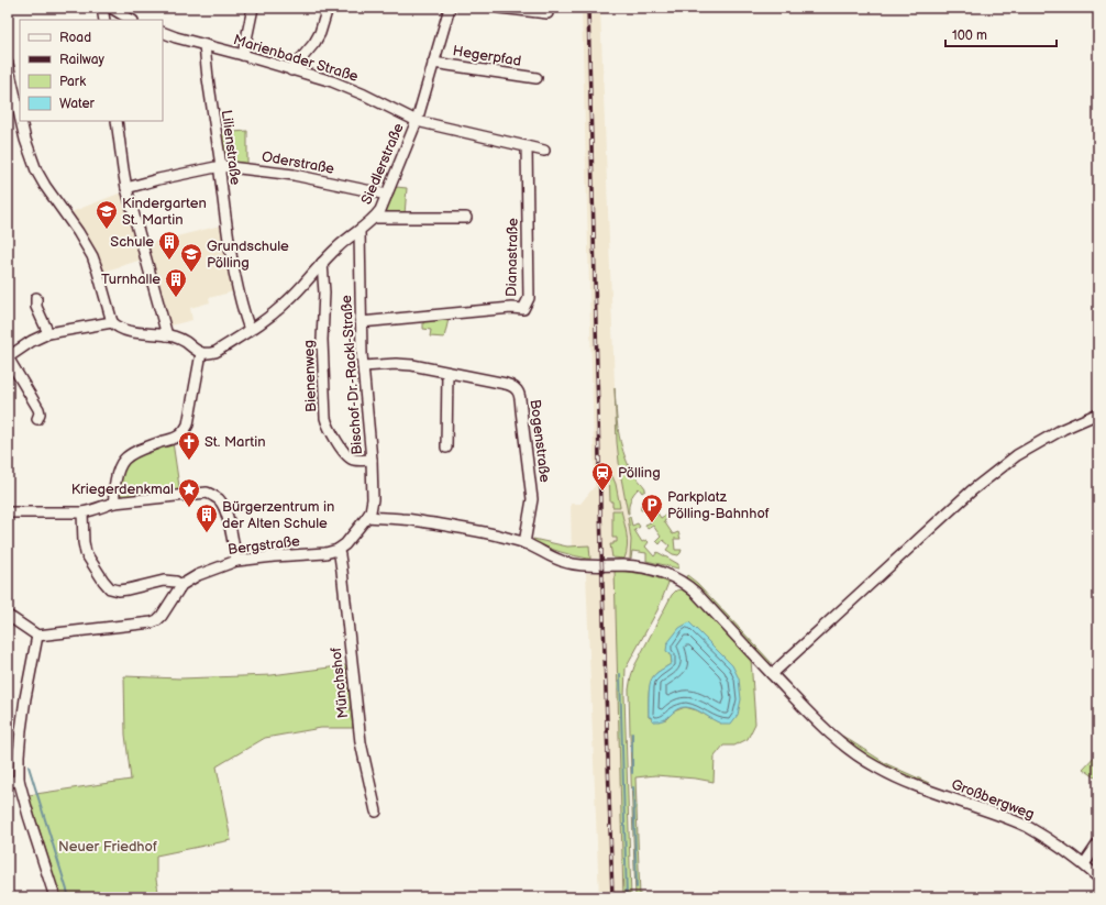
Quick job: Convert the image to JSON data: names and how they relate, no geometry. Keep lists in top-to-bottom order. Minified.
{"streets":{"street":["Hegerpfad","Marienbader Straße","Lilienstraße","Oderstraße","Siedlerstraße","Dianastraße","Bischof-Dr.-Rackl-Straße","Bienenweg","Bogenstraße","Bergstraße","Münchshof","Großbergweg"]},"crossings":[["Hegerpfad","Siedlerstraße"],["Marienbader Straße","Lilienstraße"],["Marienbader Straße","Siedlerstraße"],["Marienbader Straße","Dianastraße"],["Lilienstraße","Oderstraße"],["Lilienstraße","Siedlerstraße"],["Oderstraße","Siedlerstraße"],["Siedlerstraße","Bischof-Dr.-Rackl-Straße"],["Siedlerstraße","Bienenweg"],["Dianastraße","Bischof-Dr.-Rackl-Straße"],["Bischof-Dr.-Rackl-Straße","Bienenweg"],["Bischof-Dr.-Rackl-Straße","Bogenstraße"],["Bogenstraße","Großbergweg"],["Bergstraße","Münchshof"]],"parks":["Neuer Friedhof"],"places":{"school or university":["Kindergarten St. Martin","Grundschule Pölling"],"building":["Schule","Turnhalle","Bürgerzentrum in der Alten Schule"],"church":["St. Martin"],"station":["Pölling"],"place":["Kriegerdenkmal"],"parking":["Parkplatz Pölling-Bahnhof"]},"legend":["Road","Railway","Park","Water"],"scale_bar":"100 m"}
